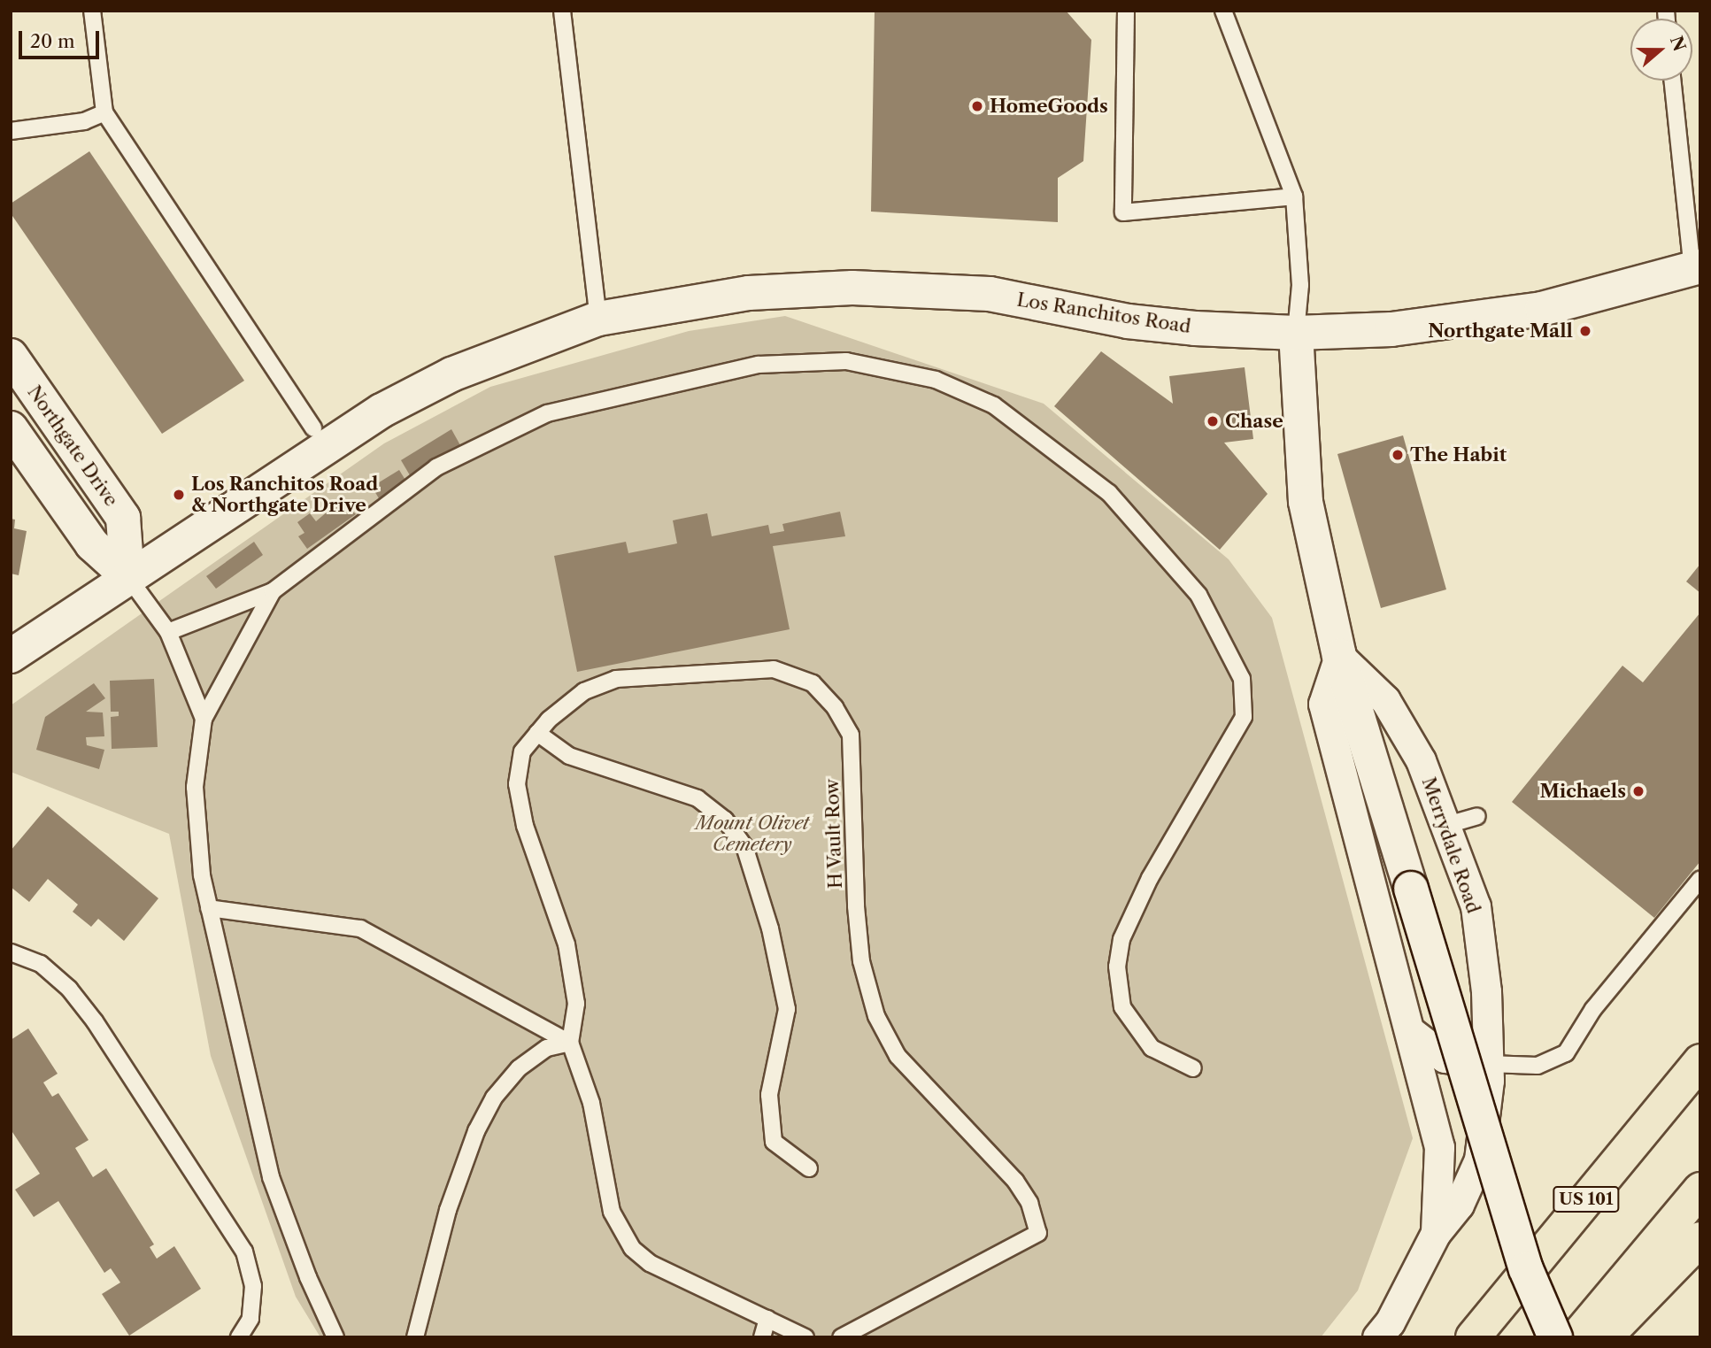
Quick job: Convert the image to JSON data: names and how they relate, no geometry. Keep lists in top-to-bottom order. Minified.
{"streets":{"highway":["US 101"],"main road":["Los Ranchitos Road","Northgate Drive"],"street":["Merrydale Road"],"lane":["H Vault Row"]},"crossings":[["Los Ranchitos Road","Northgate Drive"]],"parks":["Mount Olivet Cemetery"],"places":["HomeGoods","Northgate Mall","Chase","The Habit","Los Ranchitos Road & Northgate Drive","Michaels"],"scale_bar":"20 m","north":"right"}
